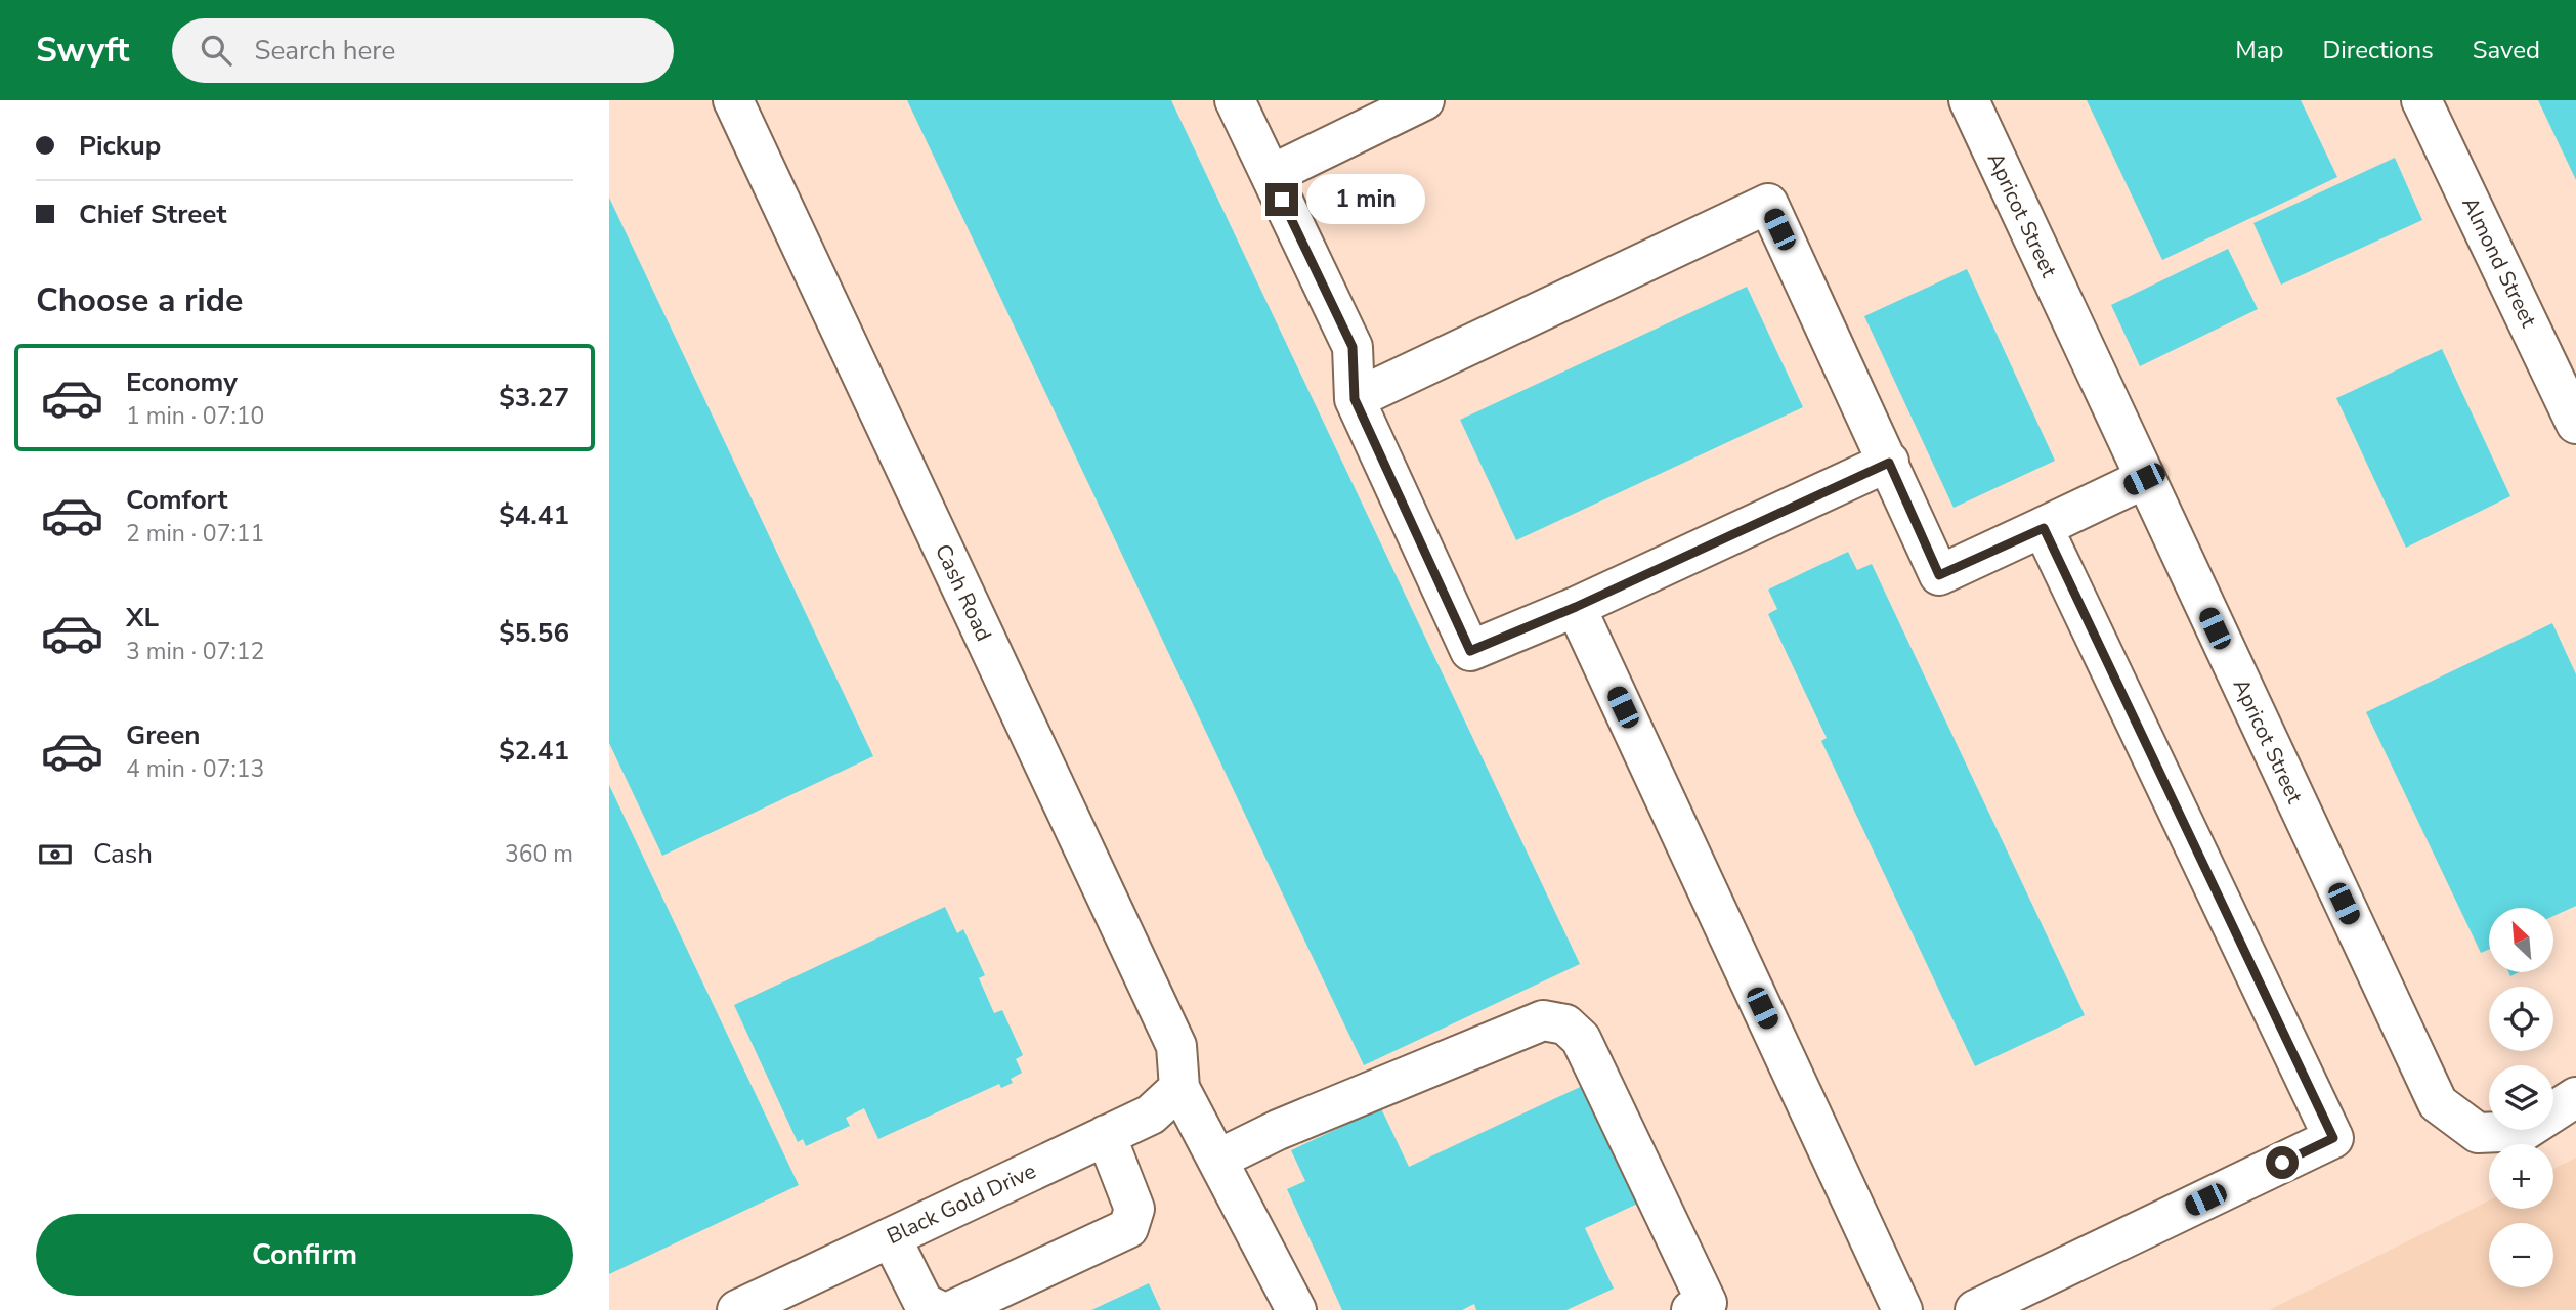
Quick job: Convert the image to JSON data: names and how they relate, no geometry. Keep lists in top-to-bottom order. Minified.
{"streets":{"street":["Apricot Street","Almond Street","Cash Road","Black Gold Drive"]},"crossings":[["Cash Road","Black Gold Drive"]],"north":"top left","page":{"header":"Swyft","search":"Search here","nav":["Map","Directions","Saved"],"banner":["Pickup","Chief Street"],"bubble":"1 min","heading":"Choose a ride","list":[{"name":"Economy","note":"1 min · 07:10","value":"$3.27"},{"name":"Comfort","note":"2 min · 07:11","value":"$4.41"},{"name":"XL","note":"3 min · 07:12","value":"$5.56"},{"name":"Green","note":"4 min · 07:13","value":"$2.41"}],"pay":["Cash","360 m"],"map_buttons":["+","−"],"buttons":"Confirm"}}
